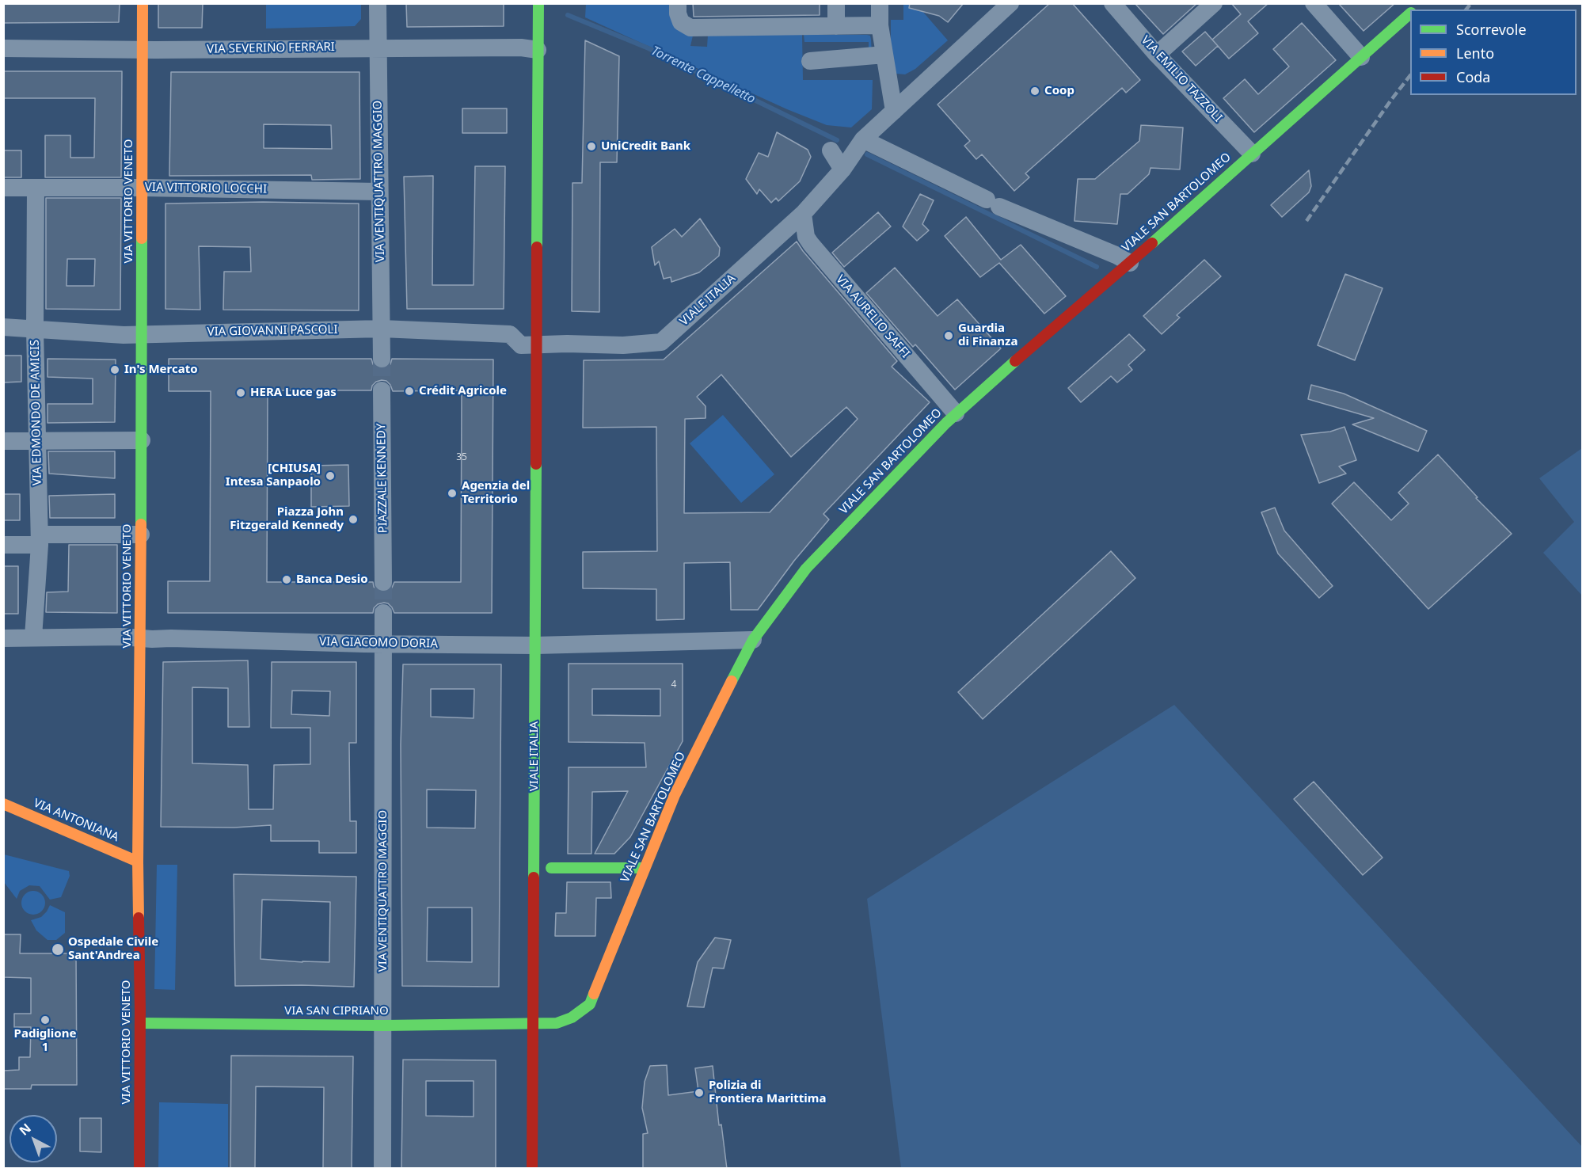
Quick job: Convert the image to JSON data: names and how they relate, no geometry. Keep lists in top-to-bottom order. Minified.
{"streets":{"main road":["VIA VITTORIO VENETO","VIALE SAN BARTOLOMEO","VIALE ITALIA","VIA ANTONIANA","VIA SAN CIPRIANO"],"street":["VIA SEVERINO FERRARI","VIA EMILIO TAZZOLI","VIA VENTIQUATTRO MAGGIO","VIA VITTORIO LOCCHI","VIA AURELIO SAFFI","VIA GIOVANNI PASCOLI","VIA EDMONDO DE AMICIS","PIAZZALE KENNEDY","VIA GIACOMO DORIA"]},"crossings":[["VIA SEVERINO FERRARI","VIA VENTIQUATTRO MAGGIO"],["VIA SEVERINO FERRARI","VIA VITTORIO VENETO"],["VIA SEVERINO FERRARI","VIALE ITALIA"],["VIA EMILIO TAZZOLI","VIALE SAN BARTOLOMEO"],["VIA VENTIQUATTRO MAGGIO","VIA VITTORIO LOCCHI"],["VIA VENTIQUATTRO MAGGIO","VIA GIOVANNI PASCOLI"],["VIA VENTIQUATTRO MAGGIO","VIA GIACOMO DORIA"],["VIA VENTIQUATTRO MAGGIO","VIA SAN CIPRIANO"],["VIA VITTORIO LOCCHI","VIA VITTORIO VENETO"],["VIA VITTORIO LOCCHI","VIA EDMONDO DE AMICIS"],["VIA VITTORIO VENETO","VIA GIOVANNI PASCOLI"],["VIA VITTORIO VENETO","VIA GIACOMO DORIA"],["VIA VITTORIO VENETO","VIA ANTONIANA"],["VIA VITTORIO VENETO","VIA SAN CIPRIANO"],["VIALE SAN BARTOLOMEO","VIALE ITALIA"],["VIALE SAN BARTOLOMEO","VIA AURELIO SAFFI"],["VIALE SAN BARTOLOMEO","VIA GIACOMO DORIA"],["VIALE SAN BARTOLOMEO","VIA SAN CIPRIANO"],["VIALE ITALIA","VIA AURELIO SAFFI"],["VIALE ITALIA","VIA GIOVANNI PASCOLI"],["VIALE ITALIA","VIA GIACOMO DORIA"],["VIALE ITALIA","VIA SAN CIPRIANO"],["VIA GIOVANNI PASCOLI","VIA EDMONDO DE AMICIS"],["VIA EDMONDO DE AMICIS","VIA GIACOMO DORIA"]],"water":["Torrente Cappelletto"],"places":["Coop","UniCredit Bank","Guardia di Finanza","In's Mercato","Crédit Agricole","HERA Luce gas","[CHIUSA] Intesa Sanpaolo","Agenzia del Territorio","Piazza John Fitzgerald Kennedy","Banca Desio","Ospedale Civile Sant'Andrea","Padiglione 1","Polizia di Frontiera Marittima"],"house_numbers":["35","4"],"legend":["Scorrevole","Lento","Coda"],"north":"top left"}
